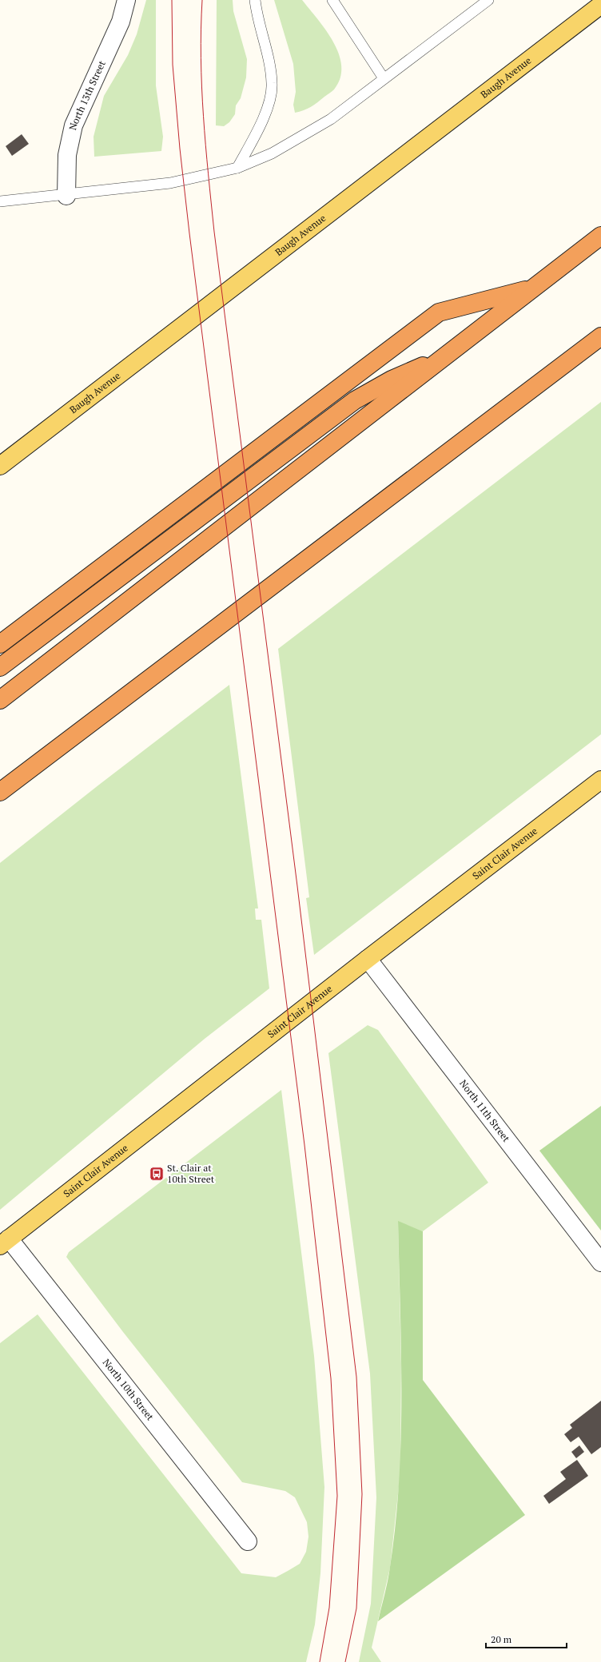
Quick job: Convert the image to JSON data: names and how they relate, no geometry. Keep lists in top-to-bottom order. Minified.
{"streets":{"main road":["Baugh Avenue","Saint Clair Avenue"],"street":["North 13th Street","North 11th Street","North 10th Street"]},"crossings":[["Saint Clair Avenue","North 11th Street"],["Saint Clair Avenue","North 10th Street"]],"places":{"bus stop":["St. Clair at 10th Street"]},"scale_bar":"20 m"}
